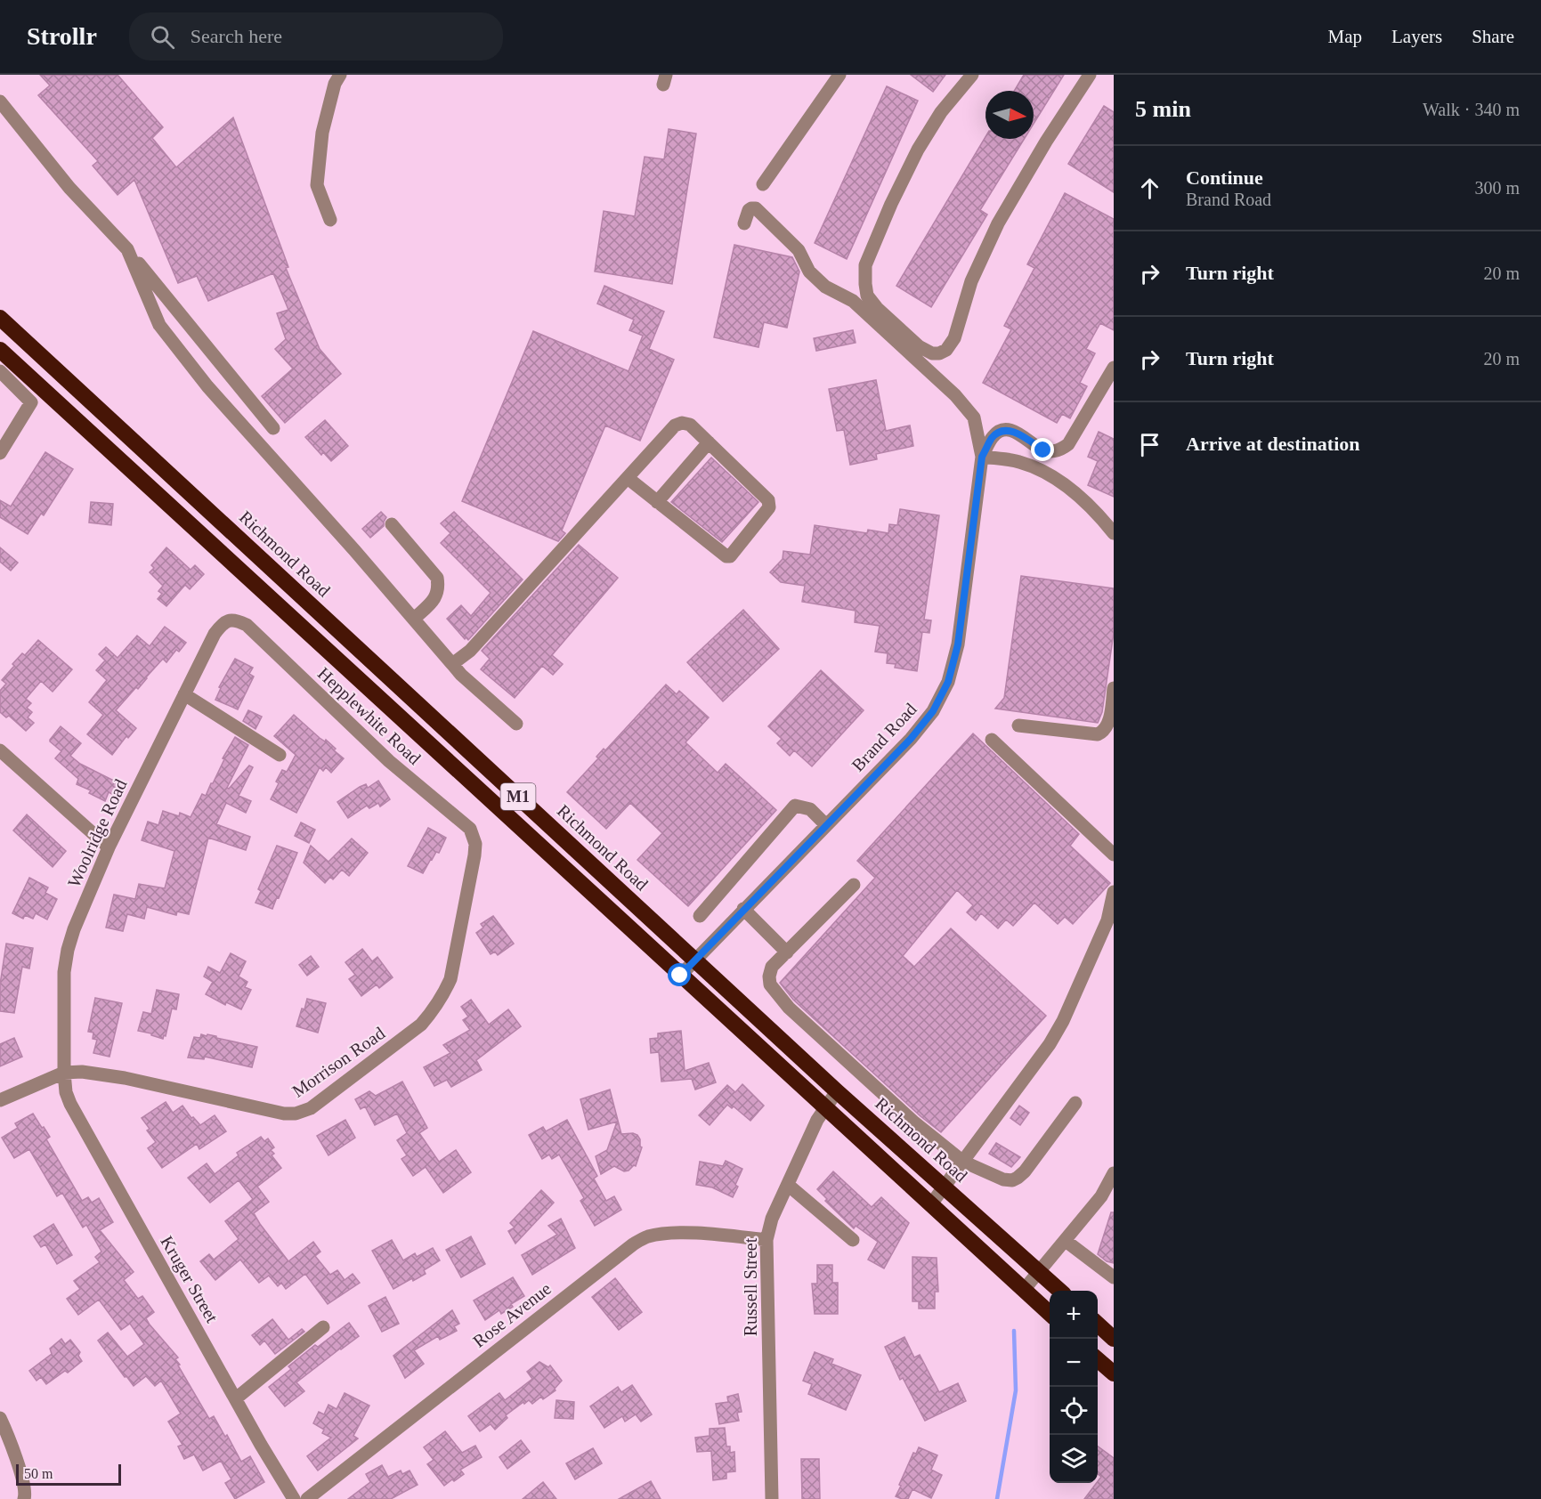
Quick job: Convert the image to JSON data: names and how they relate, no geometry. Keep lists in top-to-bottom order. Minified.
{"streets":{"highway":["Richmond Road","M1"],"street":["Hepplewhite Road","Brand Road","Woolridge Road","Morrison Road","Kruger Street","Russell Street","Rose Avenue"]},"crossings":[["Richmond Road","Brand Road"],["Richmond Road","Russell Street"],["Hepplewhite Road","Woolridge Road"],["Hepplewhite Road","Morrison Road"],["Brand Road","M1"],["M1","Russell Street"],["Woolridge Road","Morrison Road"],["Woolridge Road","Kruger Street"],["Morrison Road","Kruger Street"],["Russell Street","Rose Avenue"]],"scale_bar":"50 m","north":"right","page":{"header":"Strollr","search":"Search here","nav":["Map","Layers","Share"],"heading":["5 min","Walk · 340 m"],"list":[["Continue","Brand Road","300 m"],["Turn right","20 m"],["Turn right","20 m"],"Arrive at destination"],"map_buttons":["+","−"],"scale":"50 m"}}
